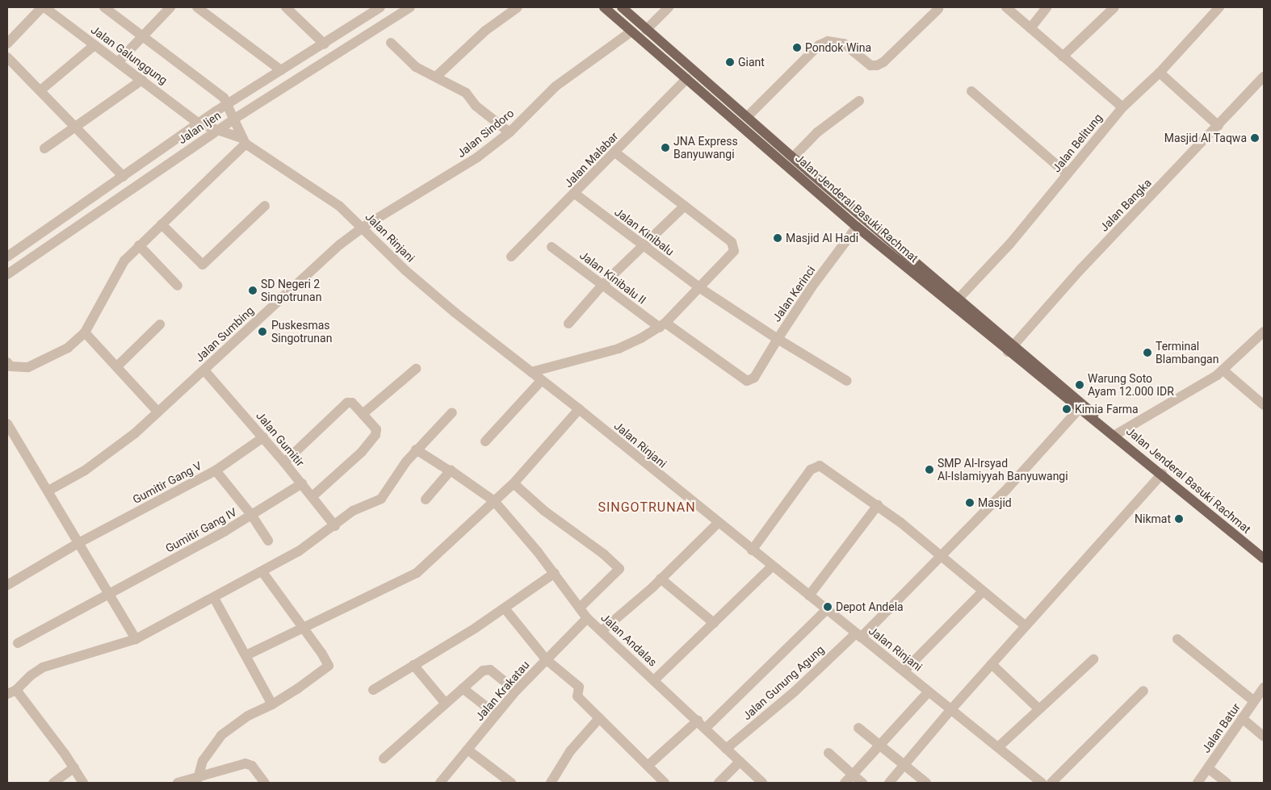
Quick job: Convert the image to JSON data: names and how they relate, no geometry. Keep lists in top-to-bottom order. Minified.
{"streets":{"main road":["Jalan Jenderal Basuki Rachmat"],"street":["Jalan Galunggung","Jalan Ijen","Jalan Sindoro","Jalan Belitung","Jalan Malabar","Jalan Bangka","Jalan Kinibalu","Jalan Rinjani","Jalan Kinibalu II","Jalan Kerinci","Jalan Sumbing","Jalan Gumitir","Gumitir Gang V","Gumitir Gang IV","Jalan Andalas","Jalan Gunung Agung","Jalan Krakatau","Jalan Batur"]},"crossings":[["Jalan Galunggung","Jalan Ijen"],["Jalan Galunggung","Jalan Rinjani"],["Jalan Ijen","Jalan Rinjani"],["Jalan Sindoro","Jalan Jenderal Basuki Rachmat"],["Jalan Sindoro","Jalan Rinjani"],["Jalan Sindoro","Jalan Sumbing"],["Jalan Belitung","Jalan Jenderal Basuki Rachmat"],["Jalan Malabar","Jalan Jenderal Basuki Rachmat"],["Jalan Malabar","Jalan Kinibalu"],["Jalan Bangka","Jalan Jenderal Basuki Rachmat"],["Jalan Jenderal Basuki Rachmat","Jalan Kerinci"],["Jalan Jenderal Basuki Rachmat","Jalan Gunung Agung"],["Jalan Kinibalu","Jalan Kerinci"],["Jalan Rinjani","Jalan Sumbing"],["Jalan Rinjani","Jalan Gunung Agung"],["Jalan Kinibalu II","Jalan Kerinci"],["Jalan Sumbing","Jalan Gumitir"],["Jalan Gumitir","Gumitir Gang V"],["Jalan Gumitir","Gumitir Gang IV"],["Jalan Andalas","Jalan Gunung Agung"],["Jalan Andalas","Jalan Krakatau"]],"districts":["SINGOTRUNAN"],"places":["Pondok Wina","Giant","Masjid Al Taqwa","JNA Express Banyuwangi","Masjid Al Hadi","SD Negeri 2 Singotrunan","Puskesmas Singotrunan","Terminal Blambangan","Warung Soto Ayam 12.000 IDR","Kimia Farma","SMP Al-Irsyad Al-Islamiyyah Banyuwangi","Masjid","Nikmat","Depot Andela"]}
